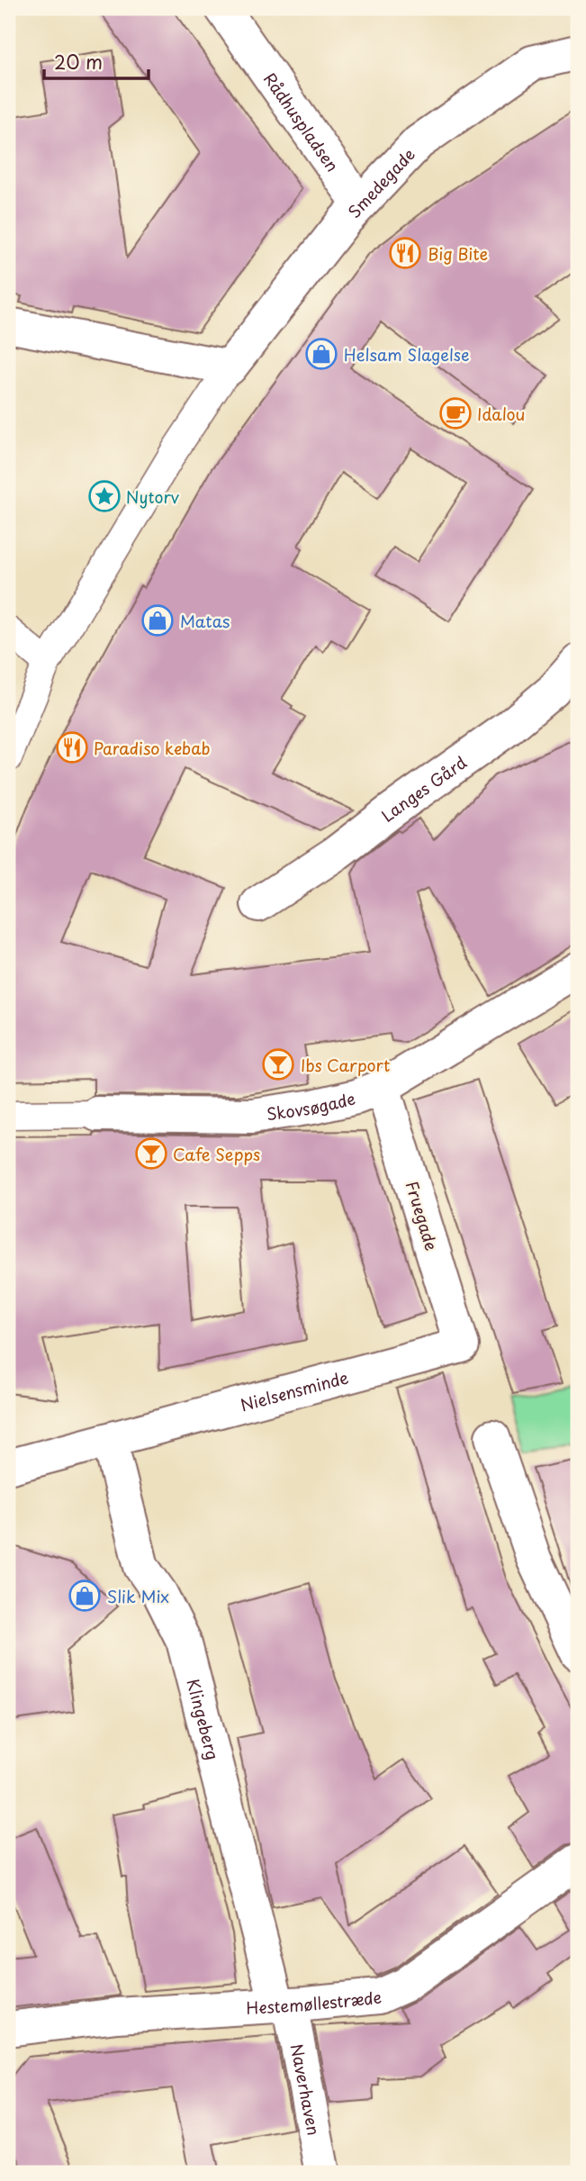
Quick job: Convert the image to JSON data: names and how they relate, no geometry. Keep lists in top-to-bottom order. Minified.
{"streets":{"street":["Rådhuspladsen","Smedegade","Langes Gård","Skovsøgade","Fruegade","Nielsensminde","Klingeberg","Hestemøllestræde","Naverhaven"]},"crossings":[["Rådhuspladsen","Smedegade"],["Skovsøgade","Fruegade"],["Fruegade","Nielsensminde"],["Nielsensminde","Klingeberg"],["Klingeberg","Hestemøllestræde"],["Klingeberg","Naverhaven"],["Hestemøllestræde","Naverhaven"]],"places":{"restaurant":["Big Bite","Paradiso kebab"],"shop":["Helsam Slagelse","Matas","Slik Mix"],"cafe":["Idalou"],"place":["Nytorv"],"bar":["Ibs Carport","Cafe Sepps"]},"scale_bar":"20 m"}
